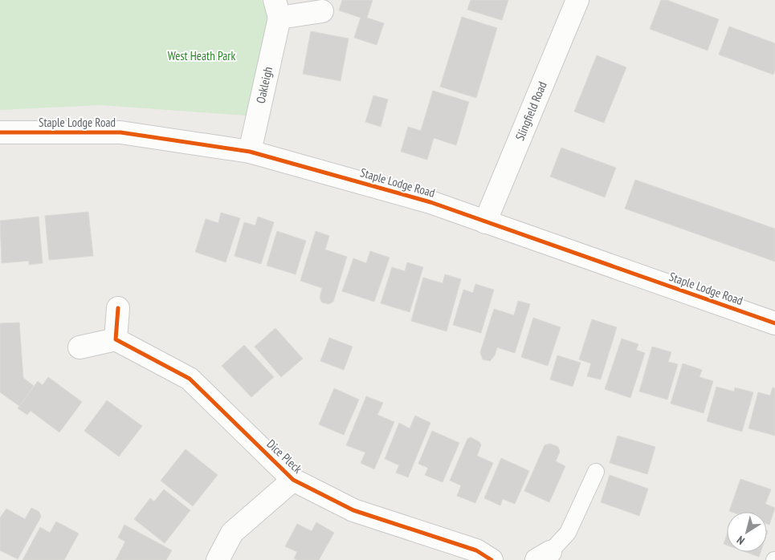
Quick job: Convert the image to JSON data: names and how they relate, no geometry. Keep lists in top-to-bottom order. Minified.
{"streets":{"street":["Oakleigh","Slingfield Road","Staple Lodge Road","Dice Pleck"]},"crossings":[["Oakleigh","Staple Lodge Road"],["Slingfield Road","Staple Lodge Road"]],"parks":["West Heath Park"],"north":"bottom left"}
